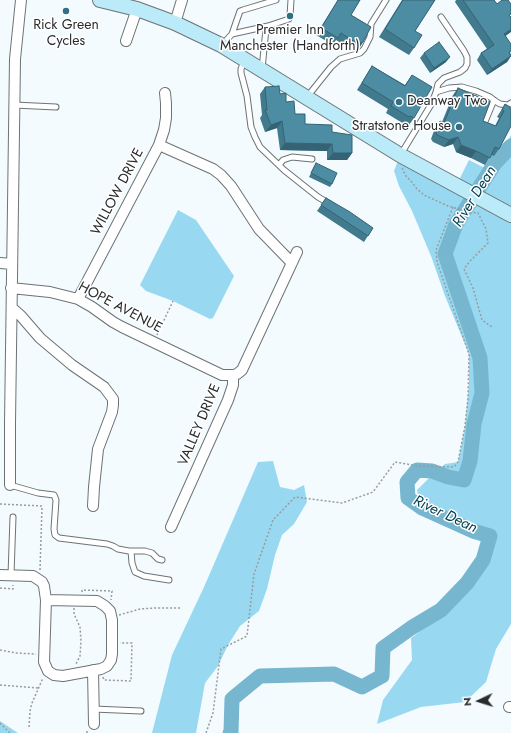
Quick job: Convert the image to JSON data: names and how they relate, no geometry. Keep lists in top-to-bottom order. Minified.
{"streets":{"street":["WILLOW DRIVE","HOPE AVENUE","VALLEY DRIVE"]},"crossings":[["WILLOW DRIVE","HOPE AVENUE"],["HOPE AVENUE","VALLEY DRIVE"]],"water":["River Dean"],"places":["Rick Green Cycles","Premier Inn Manchester (Handforth)","Deanway Two","Stratstone House"],"north":"left"}
